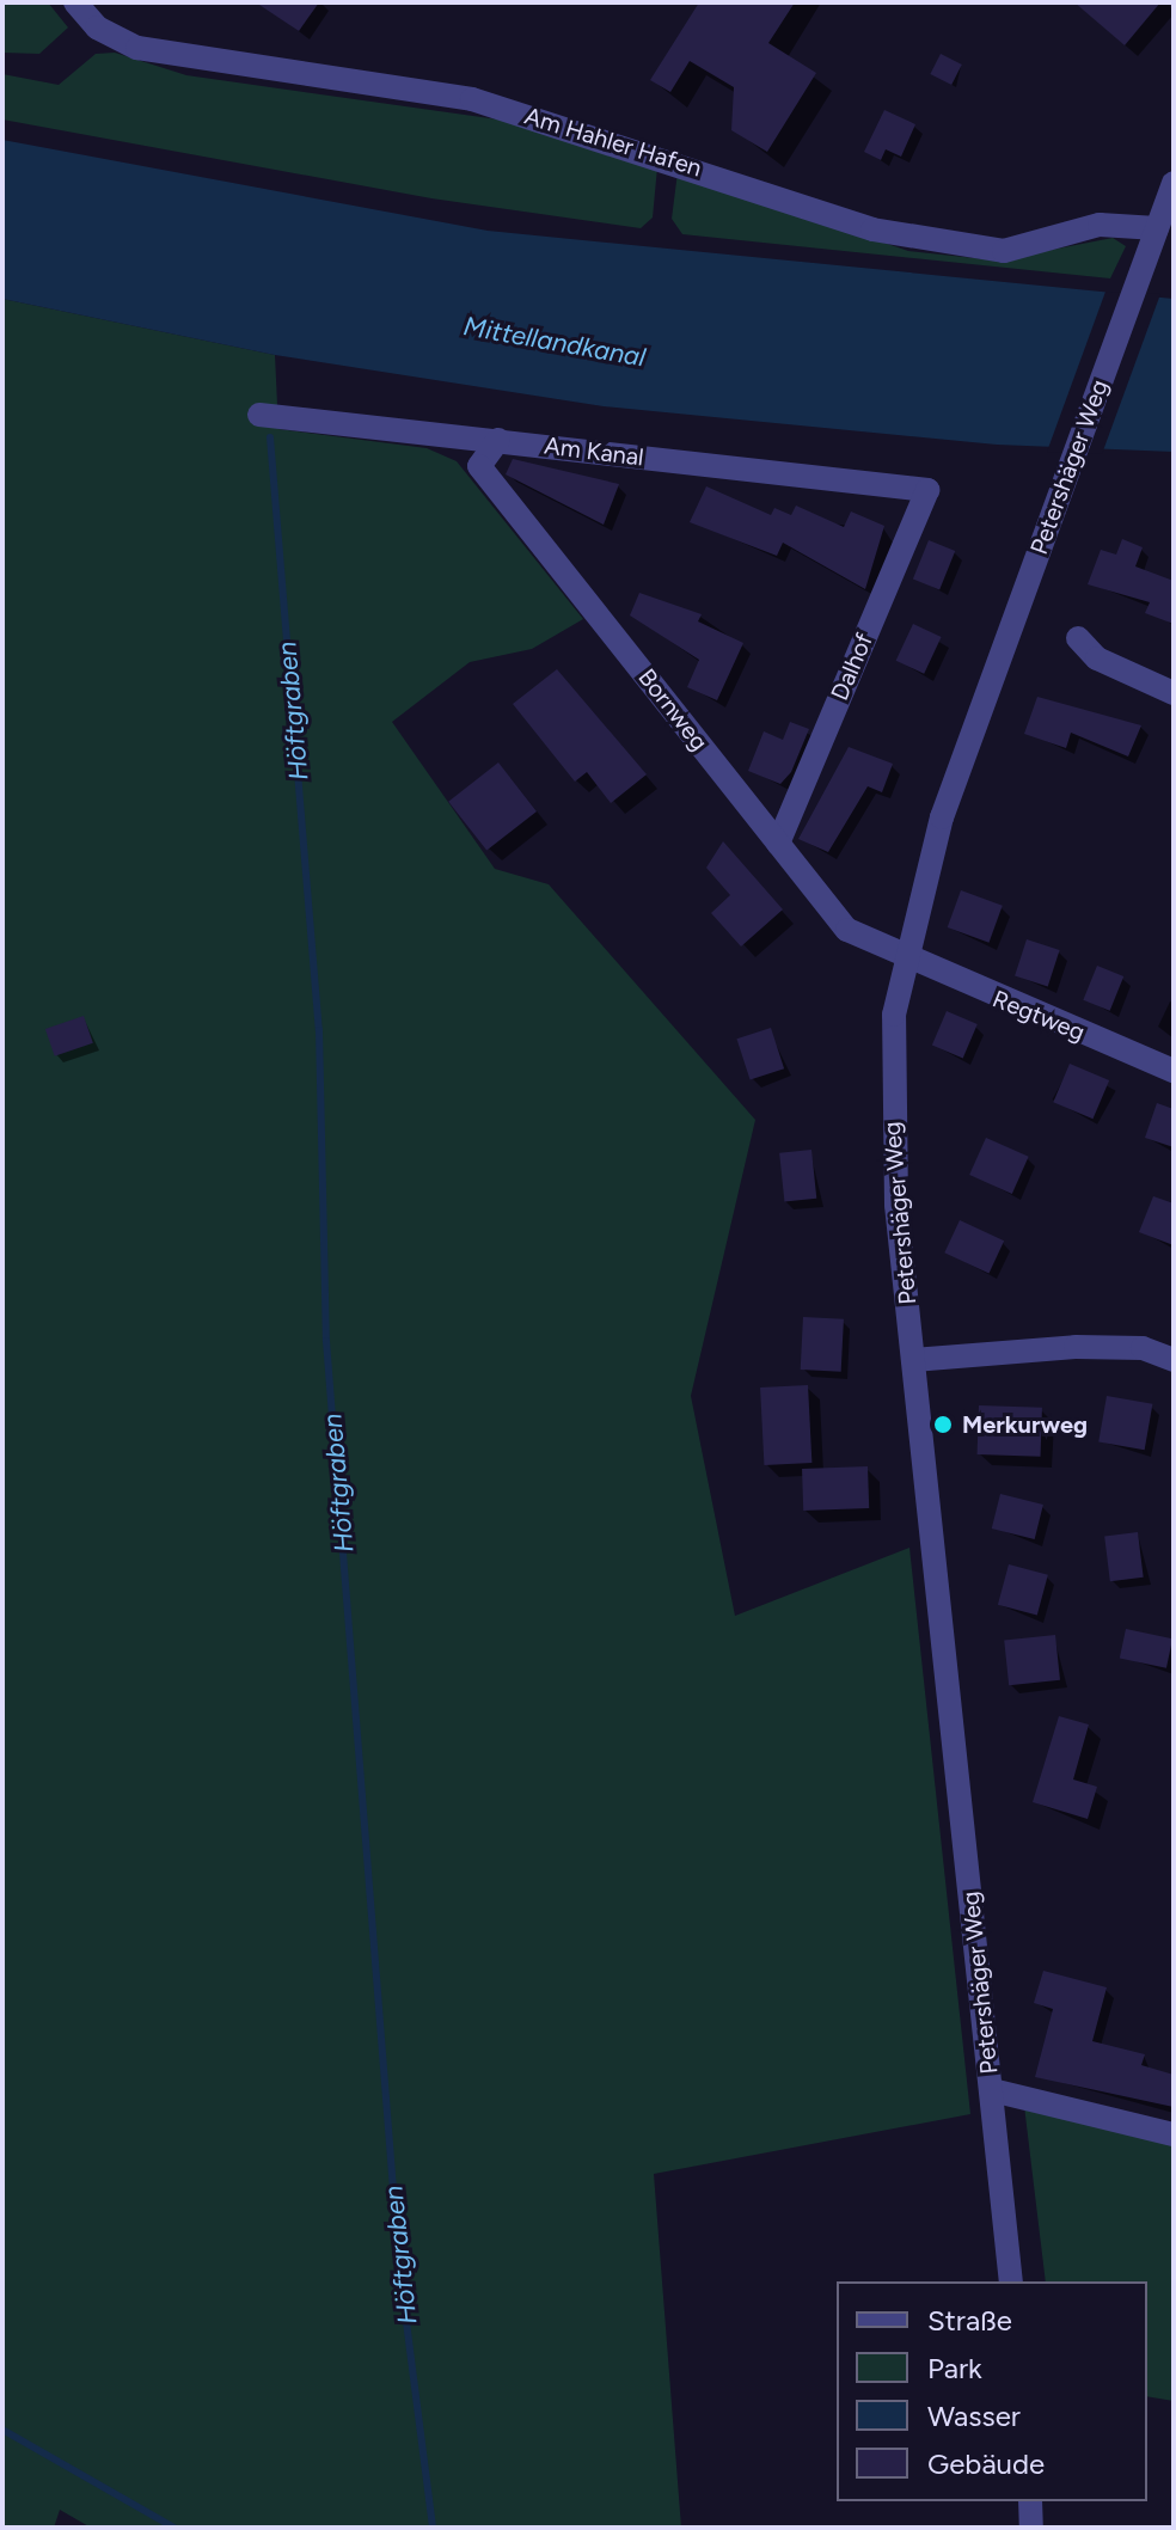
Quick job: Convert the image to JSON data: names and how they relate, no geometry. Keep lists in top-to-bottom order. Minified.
{"streets":{"street":["Am Hahler Hafen","Am Kanal","Petershäger Weg","Dalhof","Bornweg","Regtweg"]},"crossings":[["Am Hahler Hafen","Petershäger Weg"],["Am Kanal","Dalhof"],["Am Kanal","Bornweg"],["Petershäger Weg","Bornweg"],["Petershäger Weg","Regtweg"],["Dalhof","Bornweg"],["Bornweg","Regtweg"]],"water":["Mittellandkanal","Höftgraben"],"places":["Merkurweg"],"legend":["Straße","Park","Wasser","Gebäude"]}
